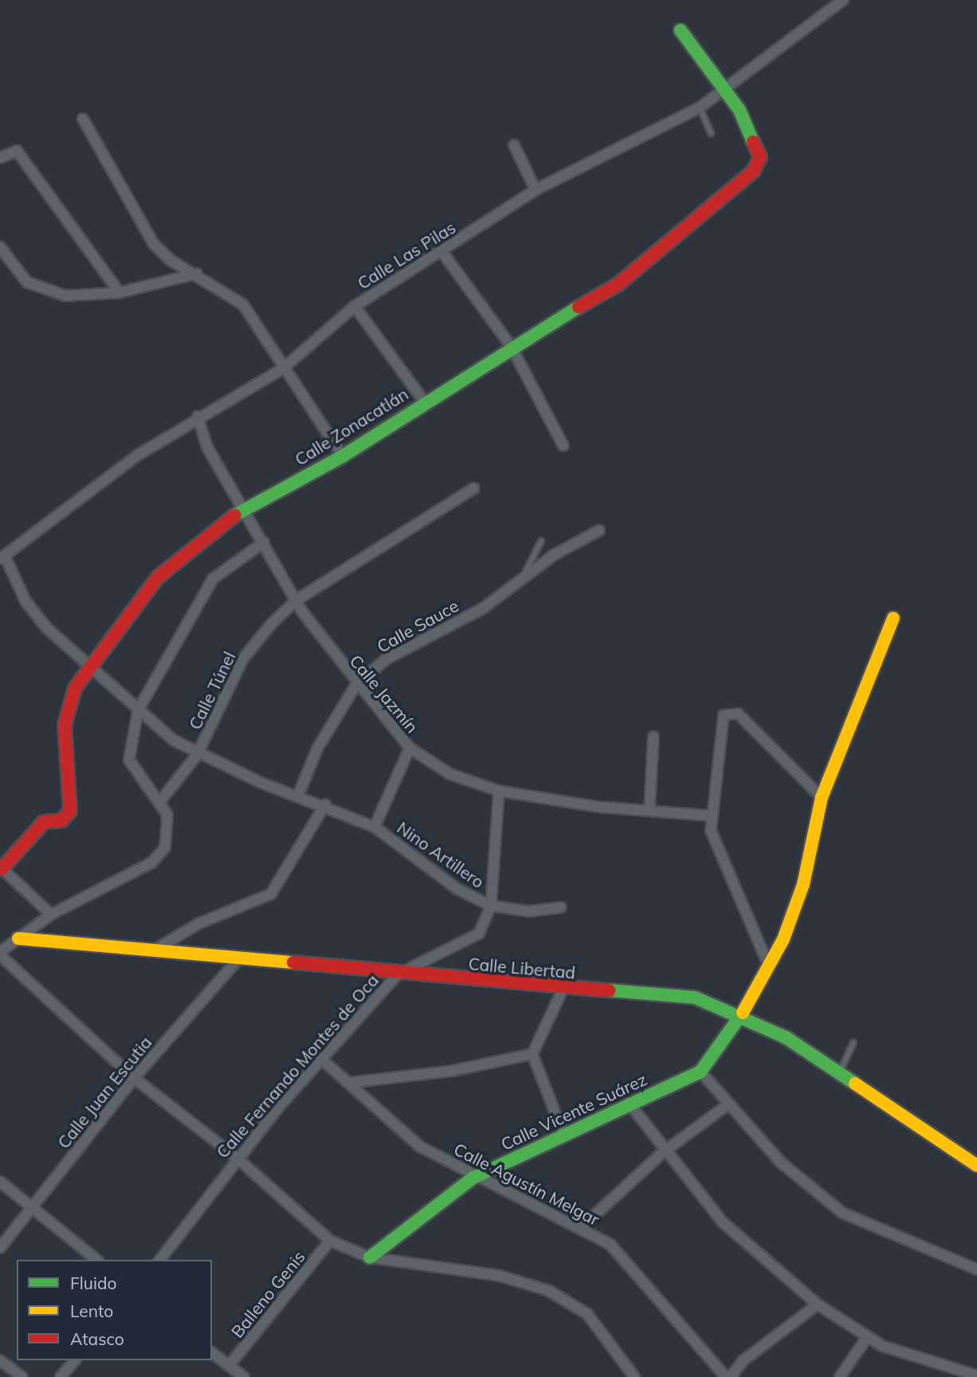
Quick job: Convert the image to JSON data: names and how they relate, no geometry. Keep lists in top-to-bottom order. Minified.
{"streets":{"street":["Calle Las Pilas","Calle Zonacatlán","Calle Sauce","Calle Túnel","Calle Jazmín","Nino Artillero","Calle Libertad","Calle Fernando Montes de Oca","Calle Juan Escutia","Calle Vicente Suárez","Calle Agustín Melgar","Balleno Genis"]},"crossings":[["Calle Las Pilas","Calle Zonacatlán"],["Calle Las Pilas","Calle Jazmín"],["Calle Las Pilas","Nino Artillero"],["Calle Zonacatlán","Calle Jazmín"],["Calle Zonacatlán","Nino Artillero"],["Calle Sauce","Calle Jazmín"],["Calle Sauce","Nino Artillero"],["Calle Túnel","Calle Jazmín"],["Calle Túnel","Nino Artillero"],["Calle Jazmín","Calle Fernando Montes de Oca"],["Nino Artillero","Calle Fernando Montes de Oca"],["Calle Libertad","Calle Fernando Montes de Oca"],["Calle Libertad","Calle Juan Escutia"],["Calle Fernando Montes de Oca","Calle Agustín Melgar"],["Calle Vicente Suárez","Calle Agustín Melgar"]],"legend":["Fluido","Lento","Atasco"]}
